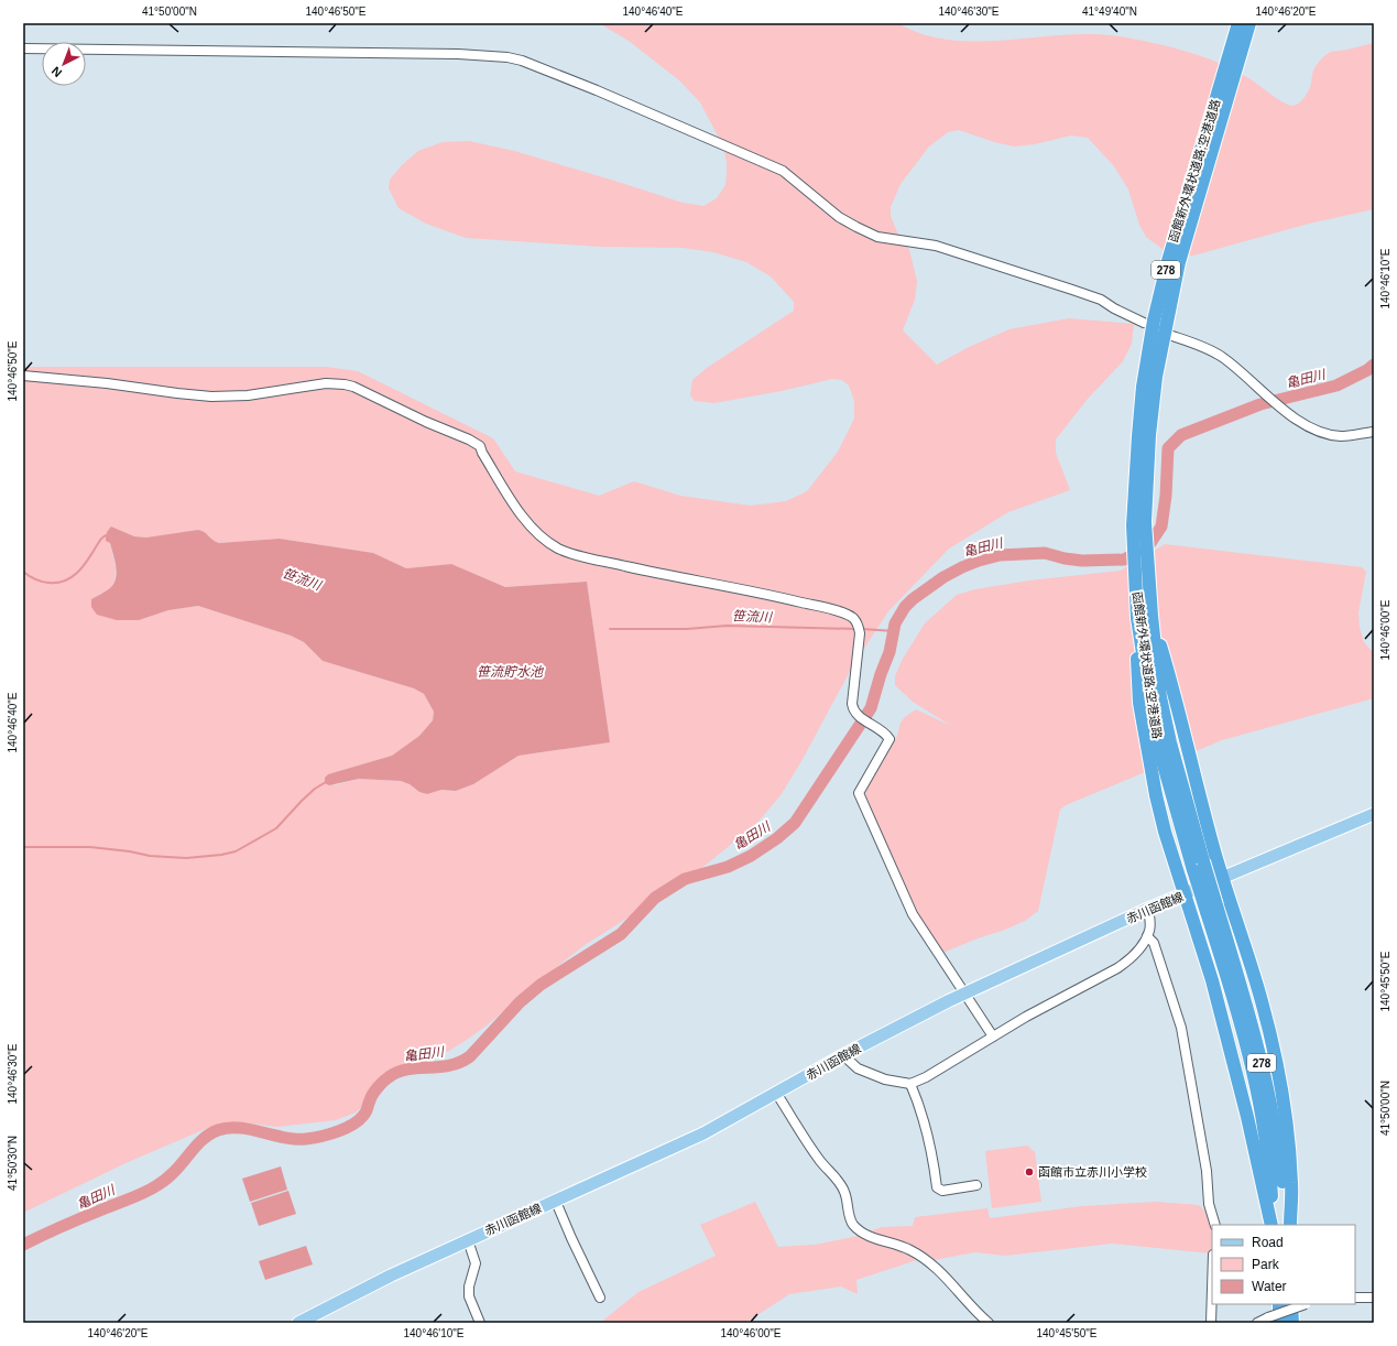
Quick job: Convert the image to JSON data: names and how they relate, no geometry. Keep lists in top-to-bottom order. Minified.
{"streets":{"highway":["函館新外環状道路;空港道路","278"],"main road":["赤川函館線"]},"water":["亀田川","笹流川","笹流貯水池"],"places":["函館市立赤川小学校"],"legend":["Road","Park","Water"],"north":"bottom left","coordinates":["41°50'00\"N","140°46'50\"E","140°46'40\"E","140°46'30\"E","41°49'40\"N","140°46'20\"E","140°46'10\"E","140°46'00\"E","140°45'50\"E","41°50'30\"N"]}
